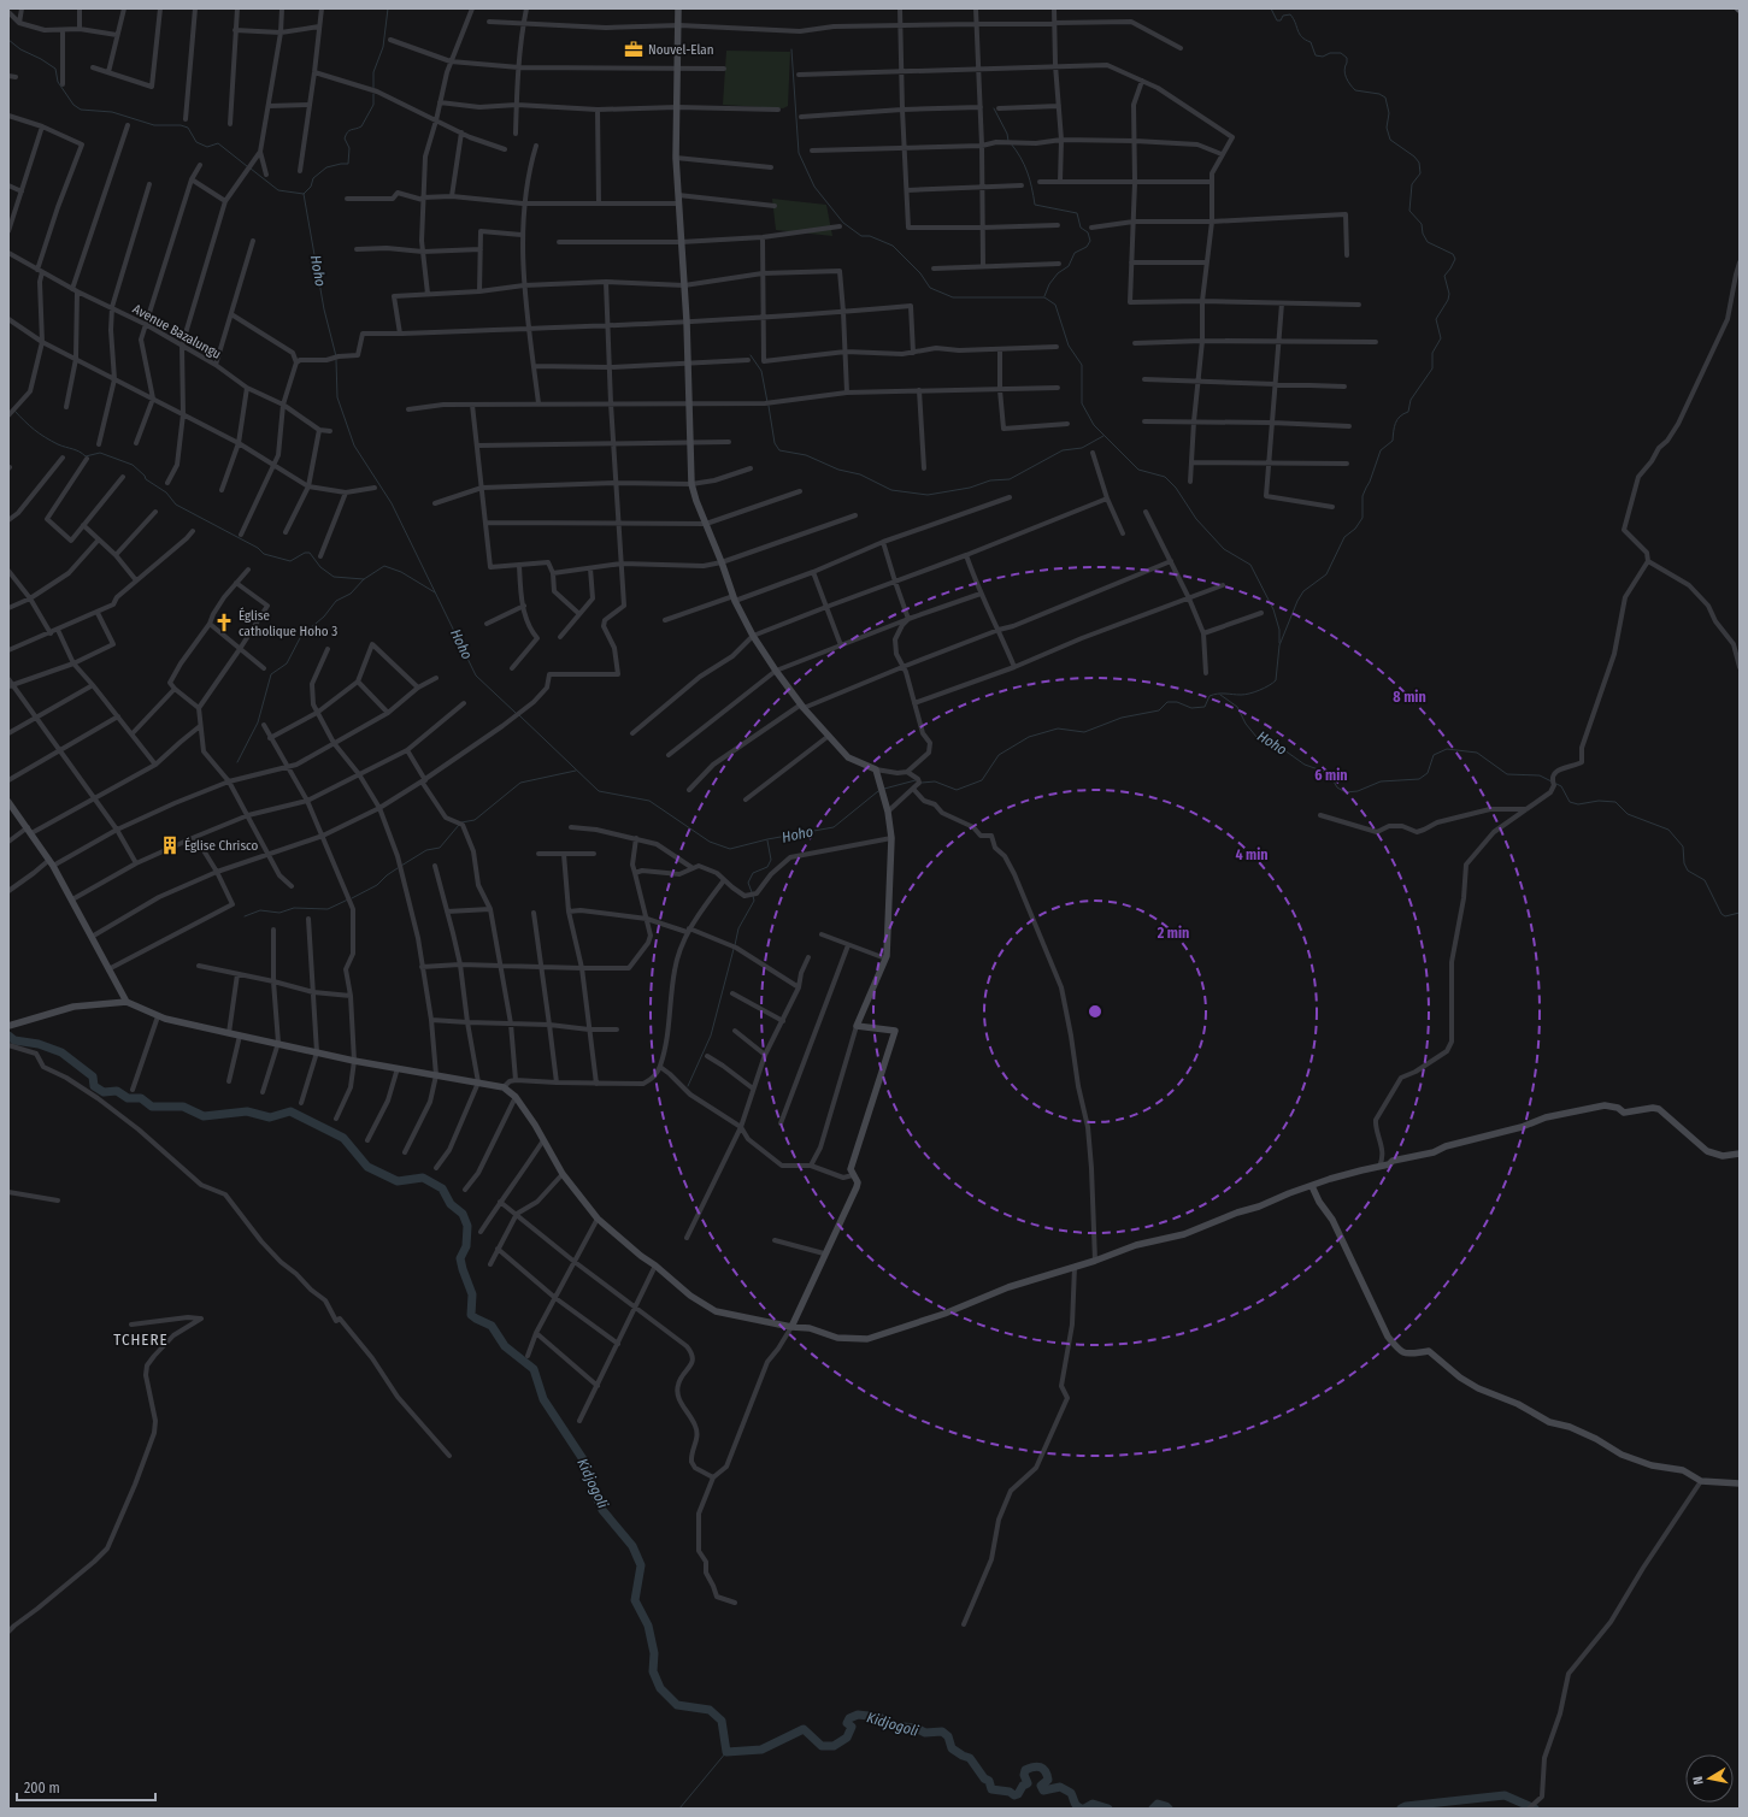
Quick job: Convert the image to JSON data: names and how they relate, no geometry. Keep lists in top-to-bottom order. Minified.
{"streets":{"street":["Avenue Bazalungu"]},"districts":["TCHERE"],"water":["Hoho","Kidjogoli"],"places":{"office":["Nouvel-Elan"],"church":["Église catholique Hoho 3"],"building":["Église Chrisco"]},"scale_bar":"200 m","north":"left","rings":["8 min","6 min","4 min","2 min"]}
